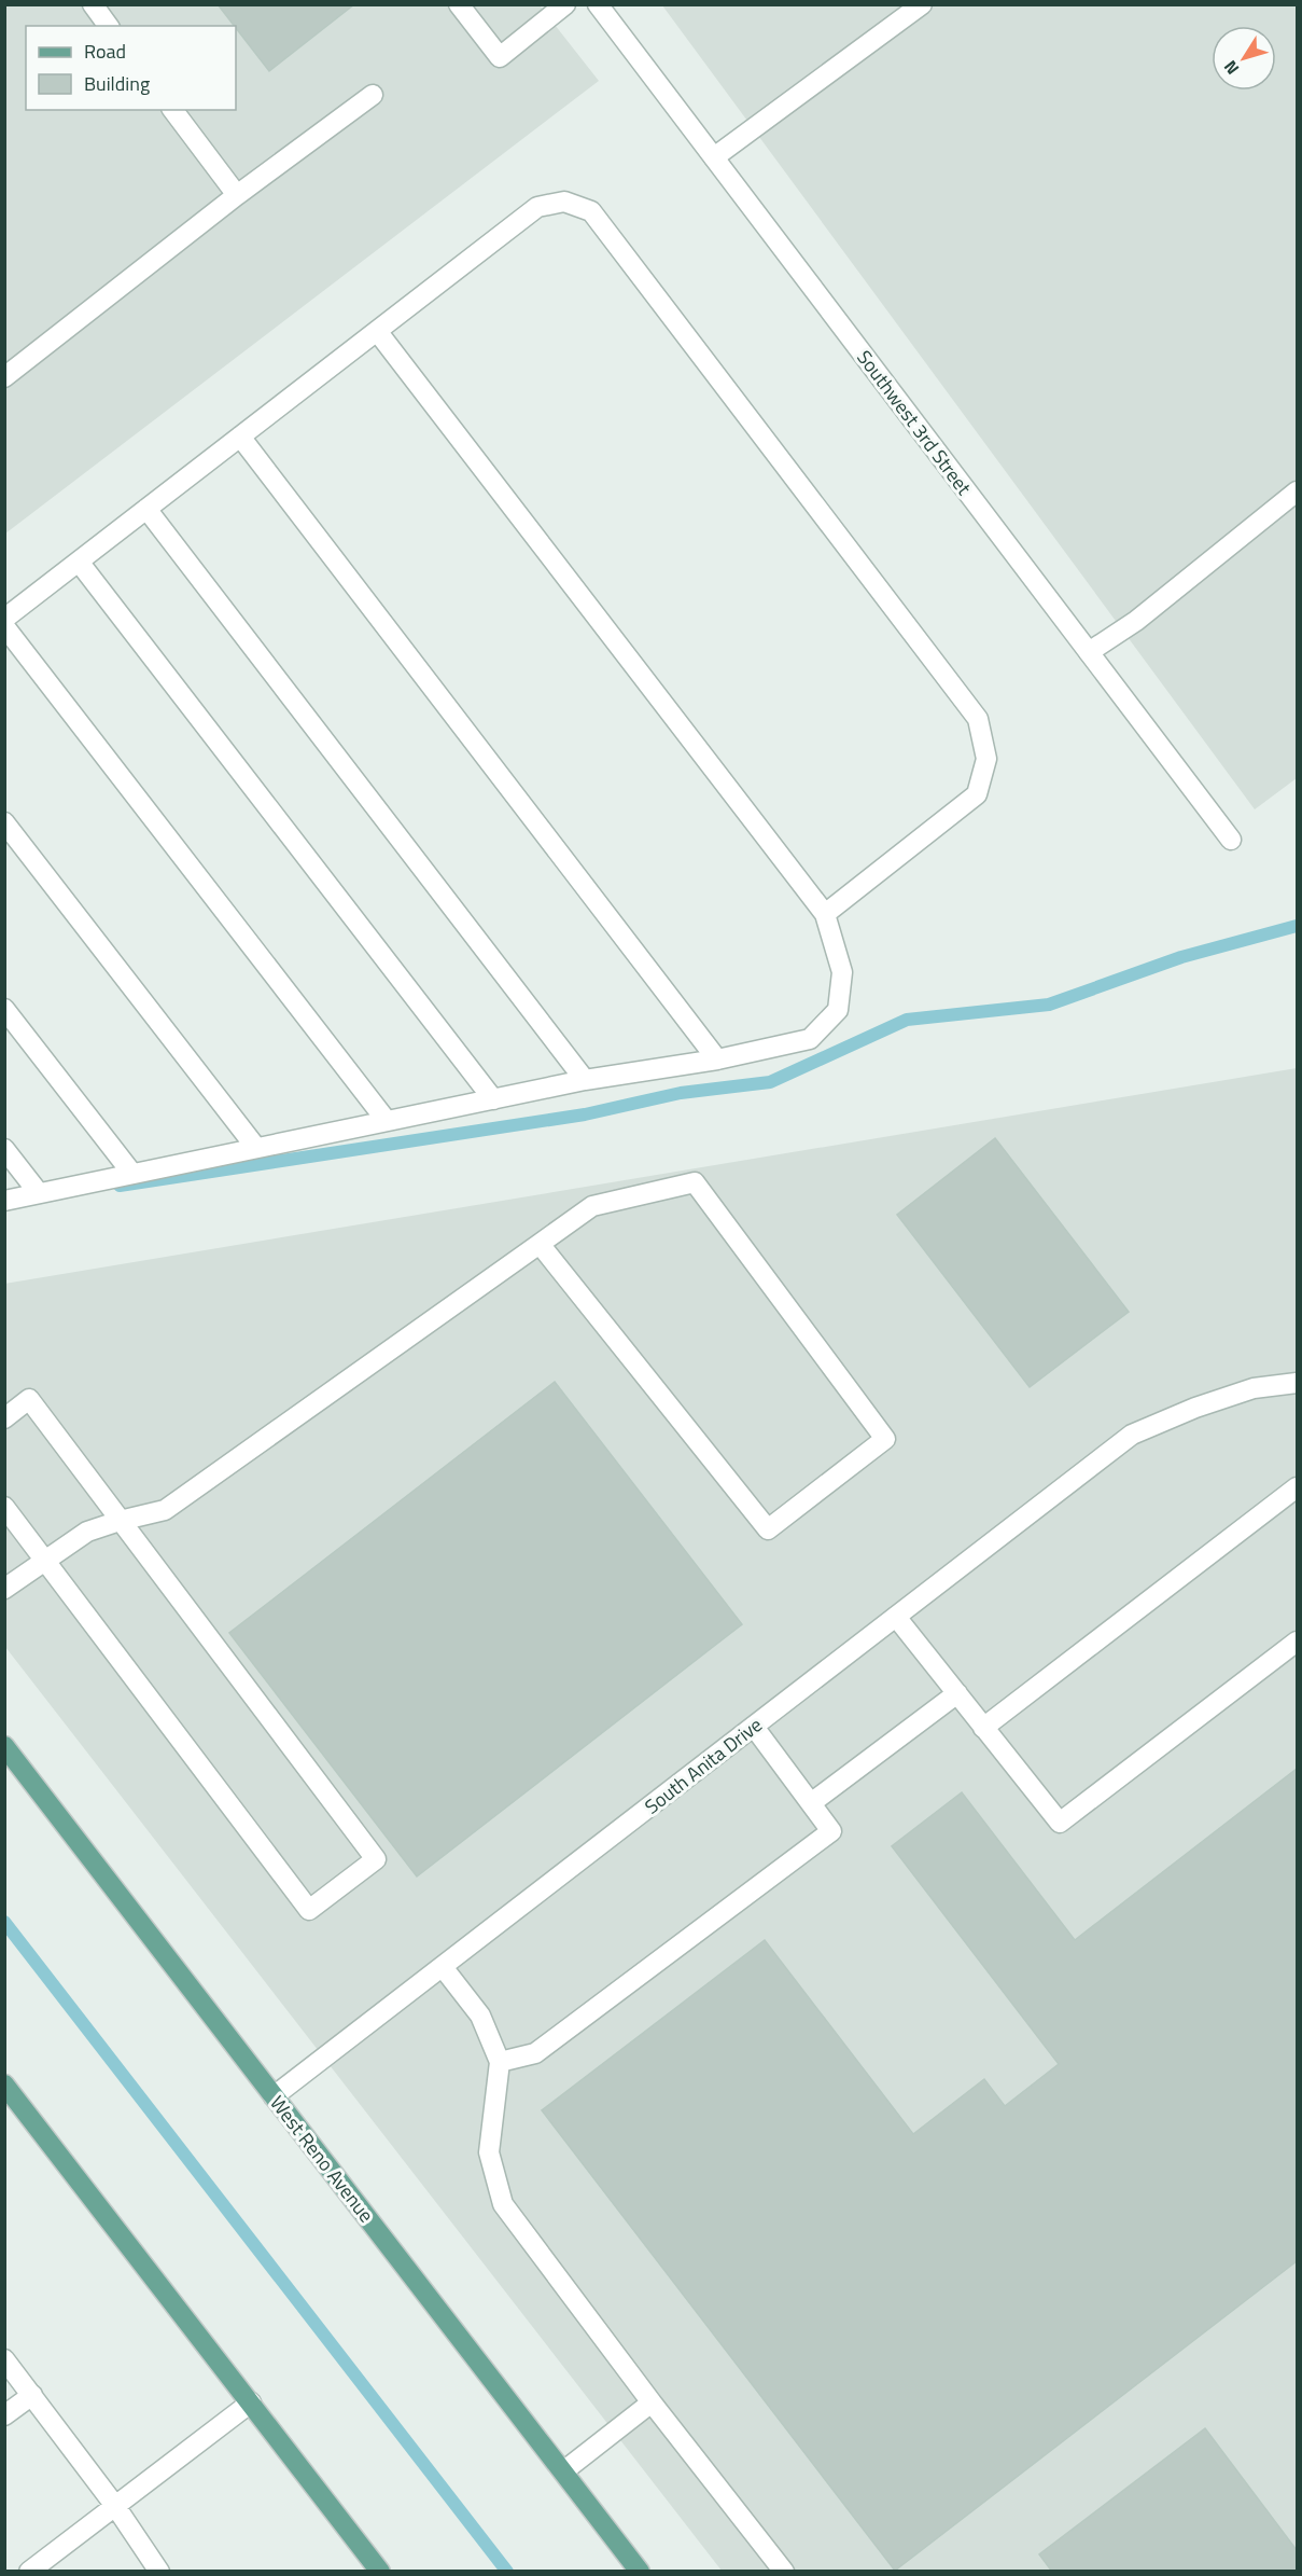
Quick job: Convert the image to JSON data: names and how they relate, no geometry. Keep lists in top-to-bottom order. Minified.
{"streets":{"main road":["West Reno Avenue"],"street":["Southwest 3rd Street","South Anita Drive"]},"crossings":[["South Anita Drive","West Reno Avenue"]],"legend":["Road","Building"],"north":"bottom left"}
